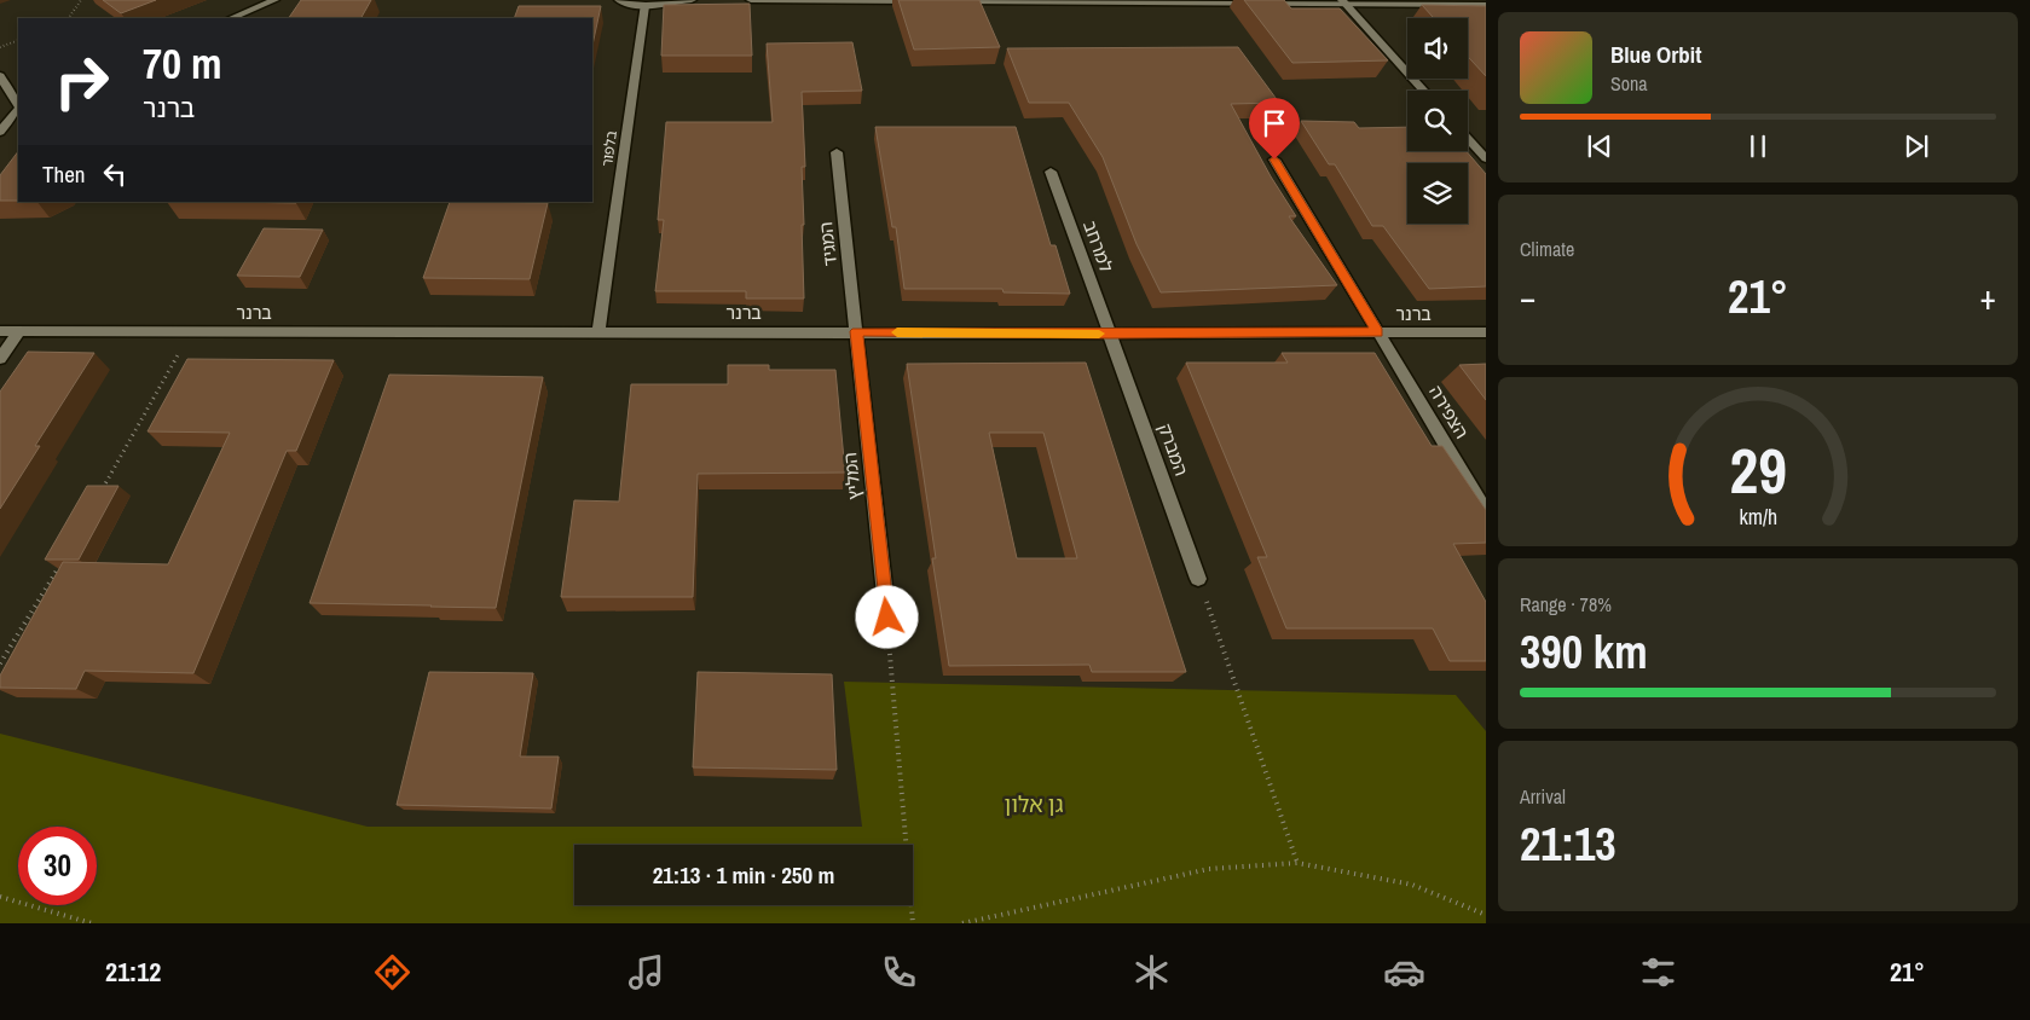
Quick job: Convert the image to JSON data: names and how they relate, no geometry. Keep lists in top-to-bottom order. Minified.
{"streets":{"street":["בלפור","המגיד","למרחב","ברנר","הצפירה","המברק","המליץ"]},"crossings":[["בלפור","ברנר"],["המגיד","ברנר"],["המגיד","המליץ"],["למרחב","ברנר"],["למרחב","המברק"],["ברנר","הצפירה"],["ברנר","המברק"],["ברנר","המליץ"]],"parks":["גן אלון"],"page":{"turn":["70 m","ברנר"],"song":["Blue Orbit","Sona"],"then":"Then","tile":["Climate",["Range · 78%","390 km"],["Arrival","21:13"]],"heat":["−","21°","+"],"limit":"30","trip":"21:13 · 1 min · 250 m","tabs":["21:12","21°"],"gauge":["29","km/h"]}}
